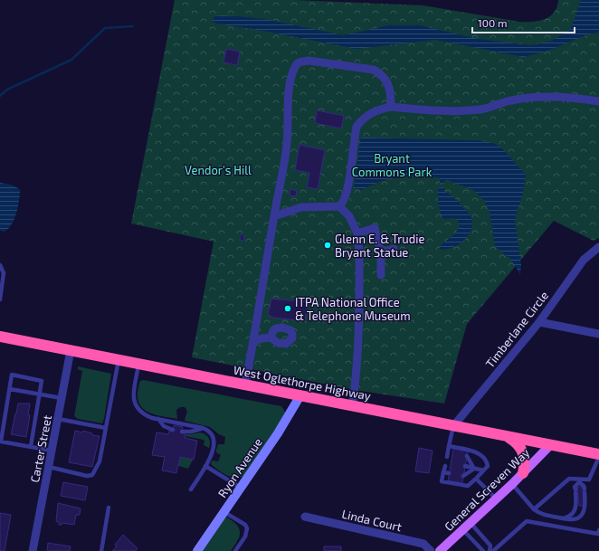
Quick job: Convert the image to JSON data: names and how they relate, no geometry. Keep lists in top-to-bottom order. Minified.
{"streets":{"highway":["West Oglethorpe Highway"],"main road":["General Screven Way"],"street":["Timberlane Circle","Carter Street","Ryon Avenue","Linda Court"]},"crossings":[["Timberlane Circle","West Oglethorpe Highway"],["West Oglethorpe Highway","Carter Street"],["West Oglethorpe Highway","Ryon Avenue"],["West Oglethorpe Highway","General Screven Way"]],"parks":["Bryant Commons Park","Vendor's Hill"],"places":["Glenn E. & Trudie Bryant Statue","ITPA National Office & Telephone Museum"],"scale_bar":"100 m"}
